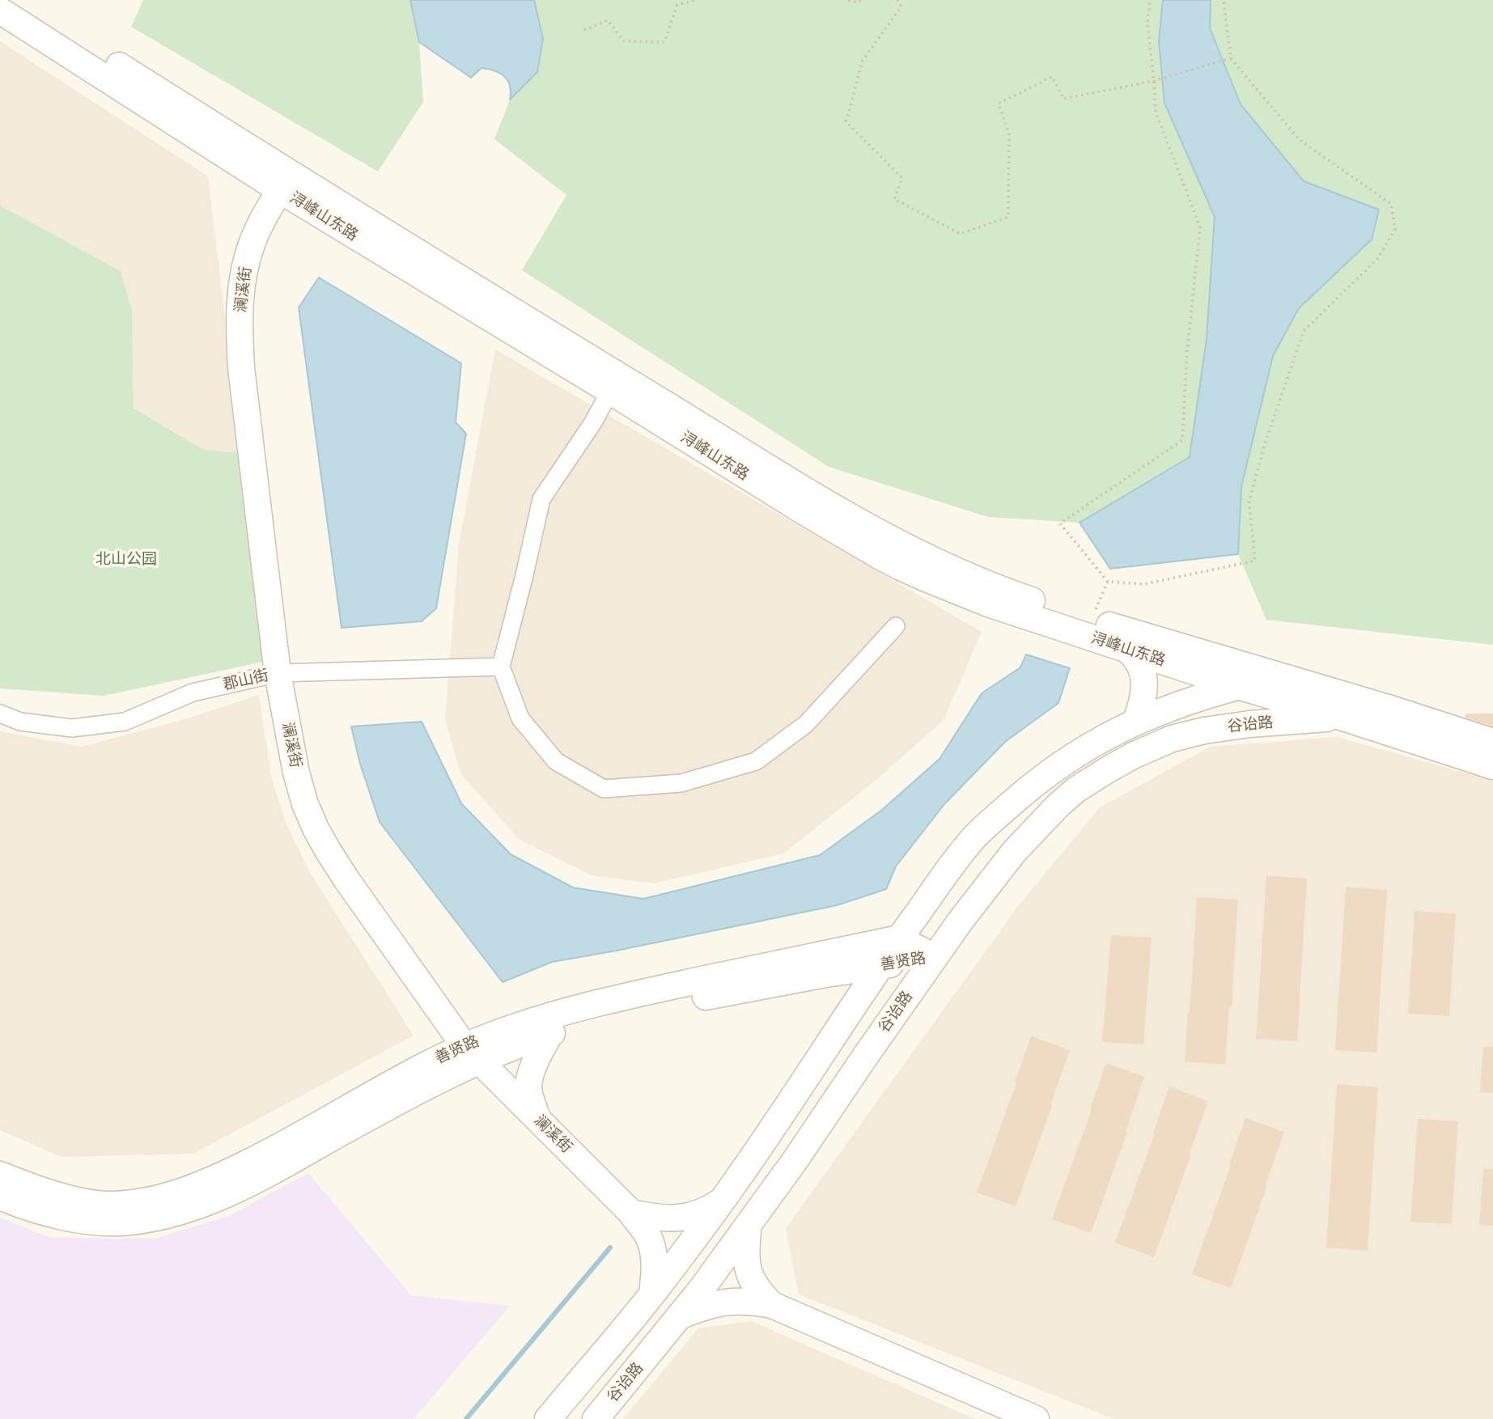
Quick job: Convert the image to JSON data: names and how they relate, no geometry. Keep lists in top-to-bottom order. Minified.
{"streets":{"street":["浔峰山东路","澜溪街","郡山街","谷诒路","善贤路"]},"crossings":[["浔峰山东路","澜溪街"],["浔峰山东路","谷诒路"],["澜溪街","郡山街"],["澜溪街","善贤路"],["谷诒路","善贤路"]],"parks":["北山公园"]}
